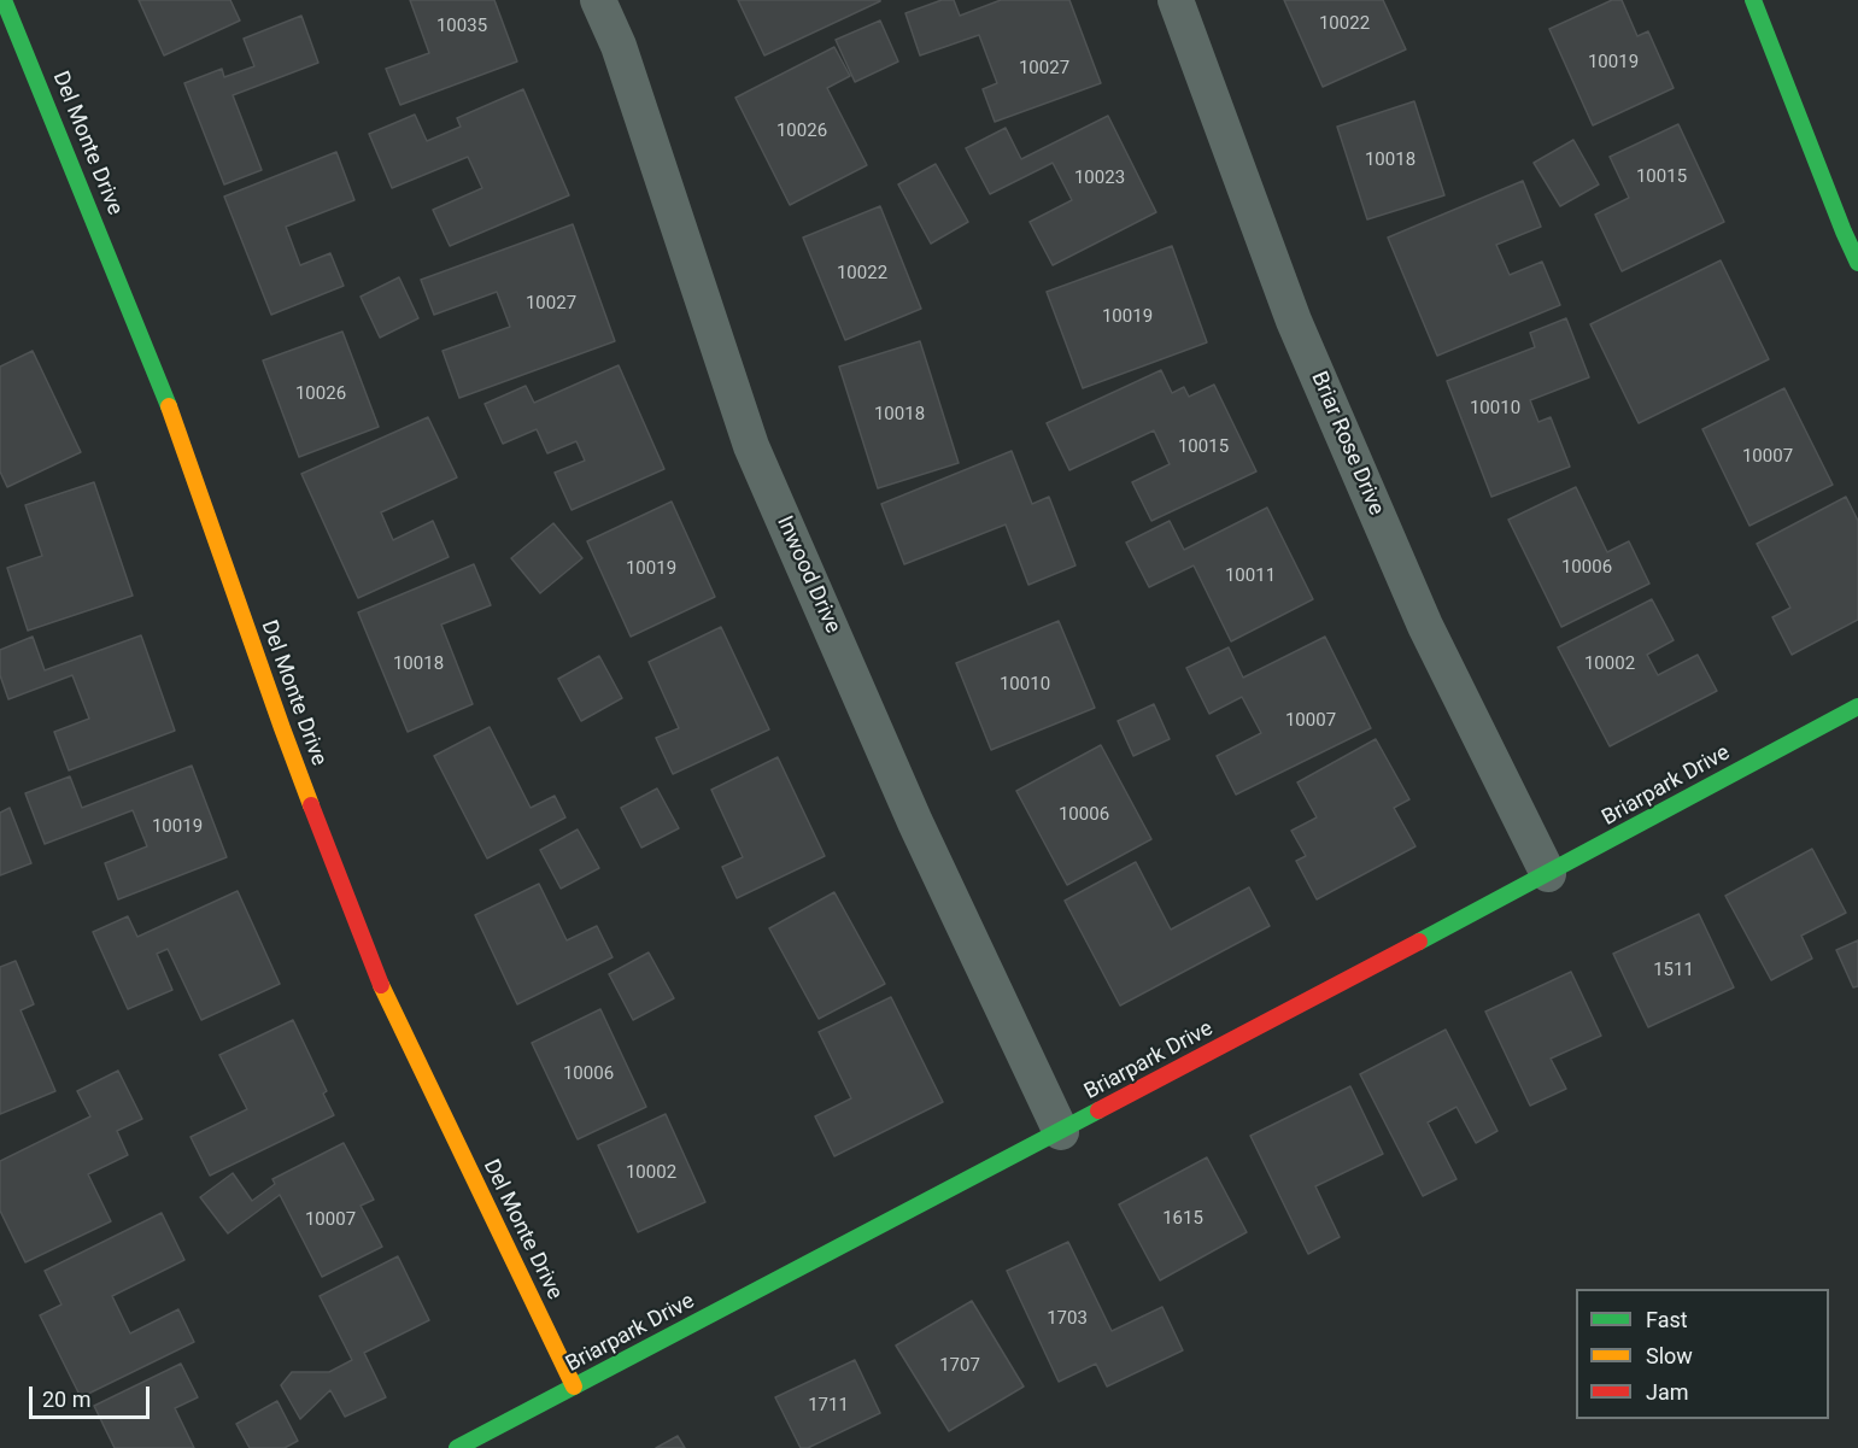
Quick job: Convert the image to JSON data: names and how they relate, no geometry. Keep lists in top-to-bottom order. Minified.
{"streets":{"street":["Del Monte Drive","Briar Rose Drive","Inwood Drive","Briarpark Drive"]},"crossings":[["Del Monte Drive","Briarpark Drive"],["Briar Rose Drive","Briarpark Drive"],["Inwood Drive","Briarpark Drive"]],"house_numbers":["10022","10035","10019","10027","10026","10018","10015","10023","10022","10027","10019","10026","10010","10018","10015","10007","10006","10019","10011","10018","10002","10010","10007","10006","10019","1511","10006","10002","1615","10007","1703","1707","1711"],"legend":["Fast","Slow","Jam"],"scale_bar":"20 m"}
